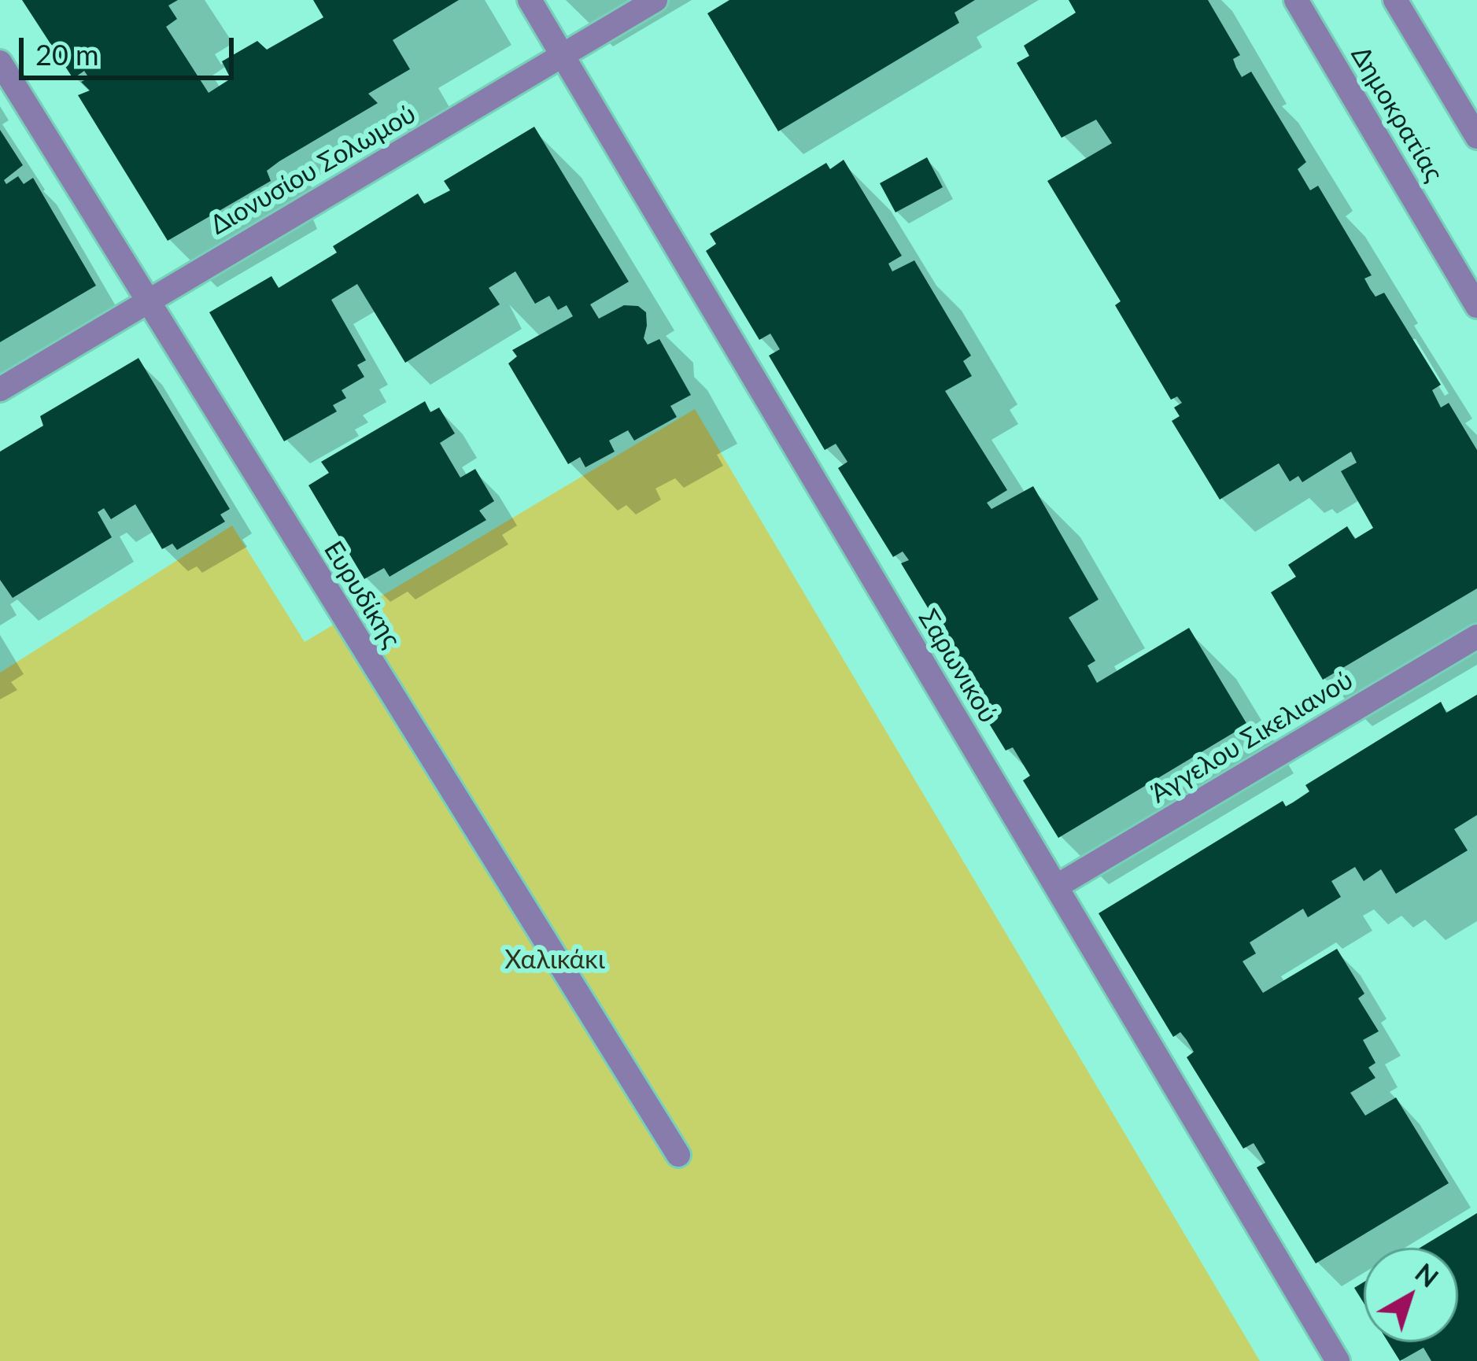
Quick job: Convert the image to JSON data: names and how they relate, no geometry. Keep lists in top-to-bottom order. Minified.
{"streets":{"street":["Δημοκρατίας","Διονυσίου Σολωμού","Ευρυδίκης","Σαρωνικού","Άγγελου Σικελιανού"]},"crossings":[["Διονυσίου Σολωμού","Ευρυδίκης"],["Διονυσίου Σολωμού","Σαρωνικού"],["Σαρωνικού","Άγγελου Σικελιανού"]],"parks":["Χαλικάκι"],"scale_bar":"20 m","north":"top right"}
